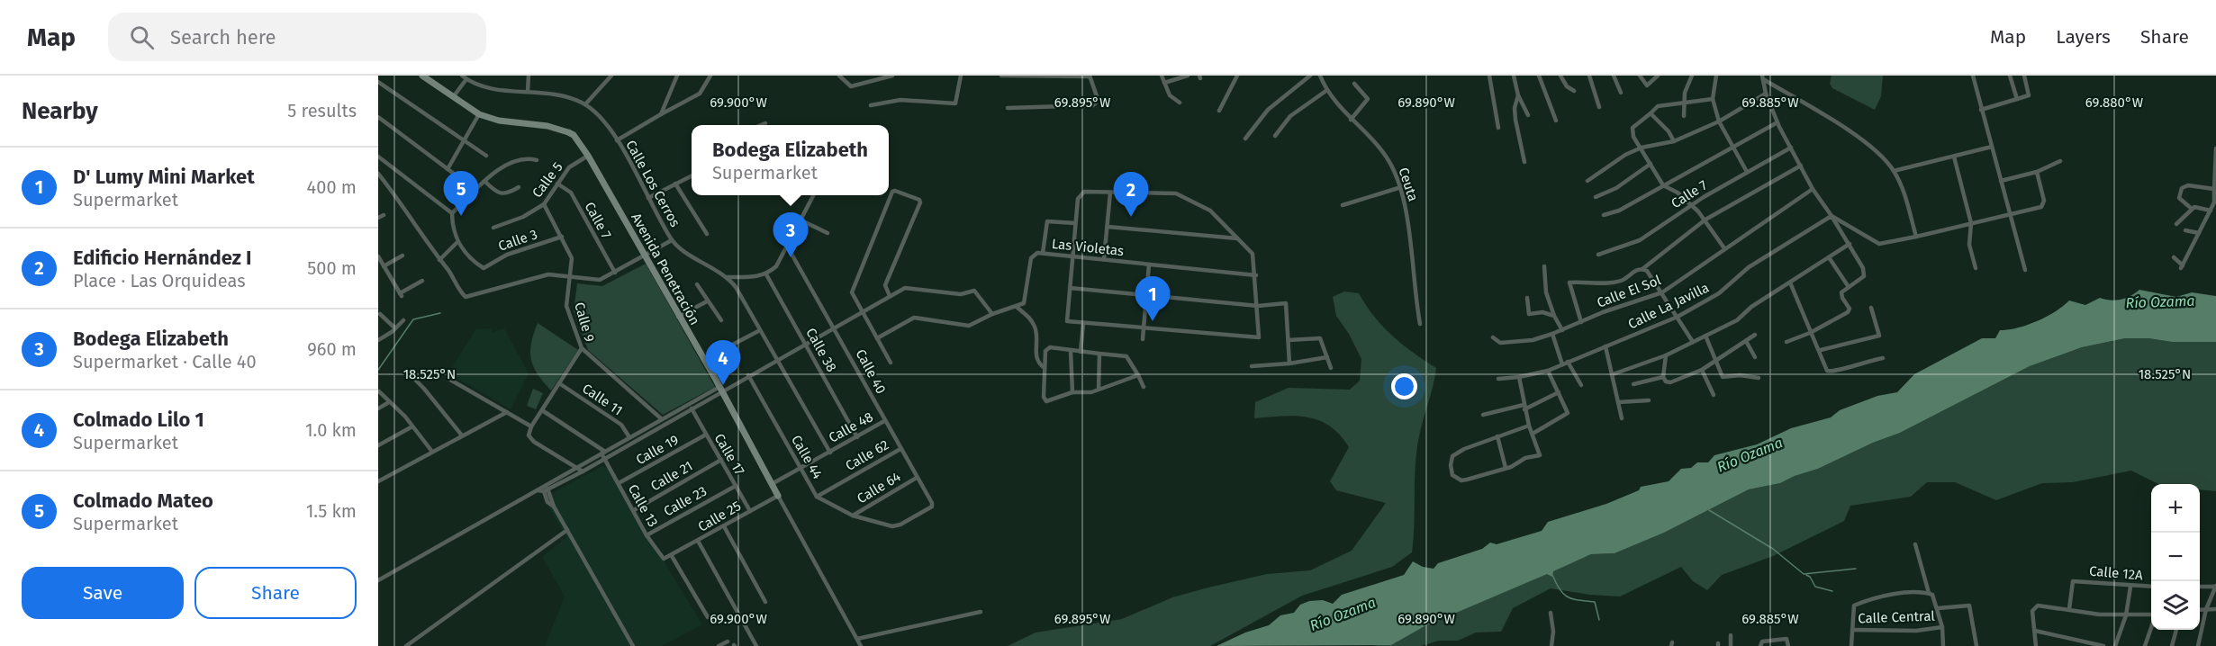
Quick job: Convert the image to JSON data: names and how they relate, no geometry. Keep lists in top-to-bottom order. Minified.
{"streets":{"street":["Calle 5","Calle Los Cerros","Ceuta","Calle 7","Calle 3","Las Violetas","Avenida Penetración","Calle El Sol","Calle La Javilla","Calle 9","Calle 38","Calle 40","Calle 11","Calle 48","Calle 19","Calle 17","Calle 62","Calle 44","Calle 21","Calle 64","Calle 23","Calle 13","Calle 25","Calle 12A","Calle Central"]},"crossings":[["Calle 5","Calle 7"],["Calle 5","Avenida Penetración"],["Calle 5","Calle 9"],["Calle Los Cerros","Calle 48"],["Calle 3","Calle 9"],["Avenida Penetración","Calle 48"],["Avenida Penetración","Calle 25"],["Calle 9","Calle 11"],["Calle 38","Calle 48"],["Calle 40","Calle 48"],["Calle 40","Calle 62"],["Calle 40","Calle 44"],["Calle 40","Calle 64"],["Calle 48","Calle 44"],["Calle 19","Calle 17"],["Calle 19","Calle 13"],["Calle 17","Calle 21"],["Calle 17","Calle 23"],["Calle 17","Calle 25"],["Calle 62","Calle 44"],["Calle 44","Calle 64"],["Calle 21","Calle 13"],["Calle 23","Calle 13"],["Calle 13","Calle 25"]],"water":["Río Ozama"],"page":{"header":"Map","search":"Search here","nav":["Map","Layers","Share"],"heading":["Nearby","5 results"],"popup":["Bodega Elizabeth","Supermarket"],"list":[{"mark":"1","name":"D' Lumy Mini Market","note":"Supermarket","value":"400 m"},{"mark":"2","name":"Edificio Hernández I","note":"Place · Las Orquideas","value":"500 m"},{"mark":"3","name":"Bodega Elizabeth","note":"Supermarket · Calle 40","value":"960 m"},{"mark":"4","name":"Colmado Lilo 1","note":"Supermarket","value":"1.0 km"},{"mark":"5","name":"Colmado Mateo","note":"Supermarket","value":"1.5 km"}],"pins":["5","2","3","1","4"],"map_buttons":["+","−"],"buttons":["Save","Share"]},"coordinates":["69.900°W","69.895°W","69.890°W","69.885°W","69.880°W","18.525°N"]}
